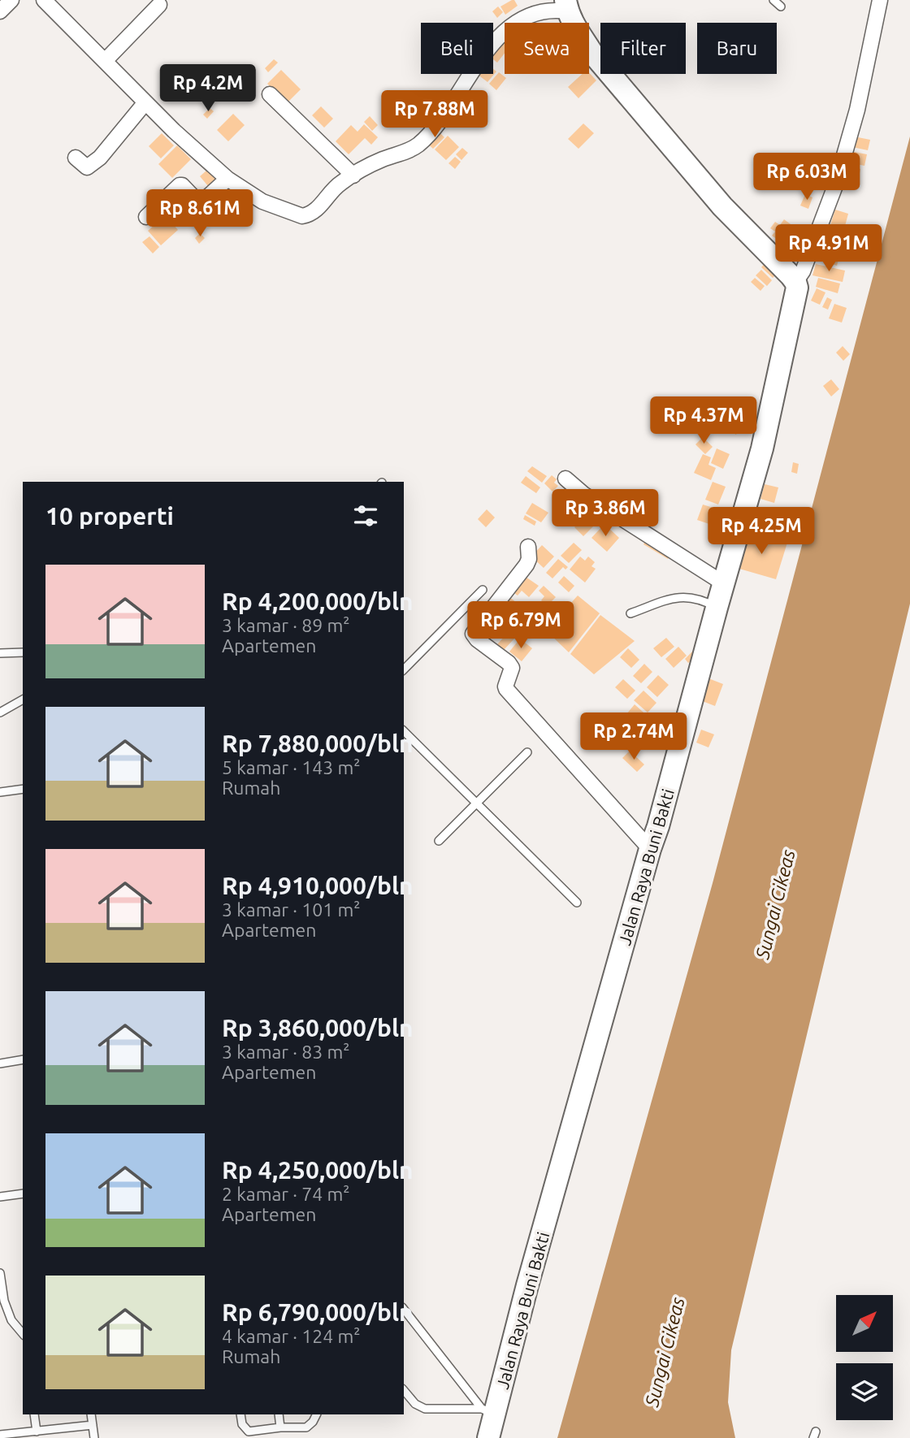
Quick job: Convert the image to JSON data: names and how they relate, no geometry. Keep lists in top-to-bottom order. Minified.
{"streets":{"main road":["Jalan Raya Buni Bakti"]},"water":["Sungai Cikeas"],"north":"top right","page":{"chip":["Beli","Sewa","Filter","Baru"],"price":["Rp 4.2M","Rp 7.88M","Rp 6.03M","Rp 8.61M","Rp 4.91M","Rp 4.37M","Rp 3.86M","Rp 4.25M","Rp 6.79M","Rp 2.74M"],"heading":"10 properti","list":[{"name":"Rp 4,200,000/bln","note":"3 kamar · 89 m² · Apartemen"},{"name":"Rp 7,880,000/bln","note":"5 kamar · 143 m² · Rumah"},{"name":"Rp 4,910,000/bln","note":"3 kamar · 101 m² · Apartemen"},{"name":"Rp 3,860,000/bln","note":"3 kamar · 83 m² · Apartemen"},{"name":"Rp 4,250,000/bln","note":"2 kamar · 74 m² · Apartemen"},{"name":"Rp 6,790,000/bln","note":"4 kamar · 124 m² · Rumah"}]}}
